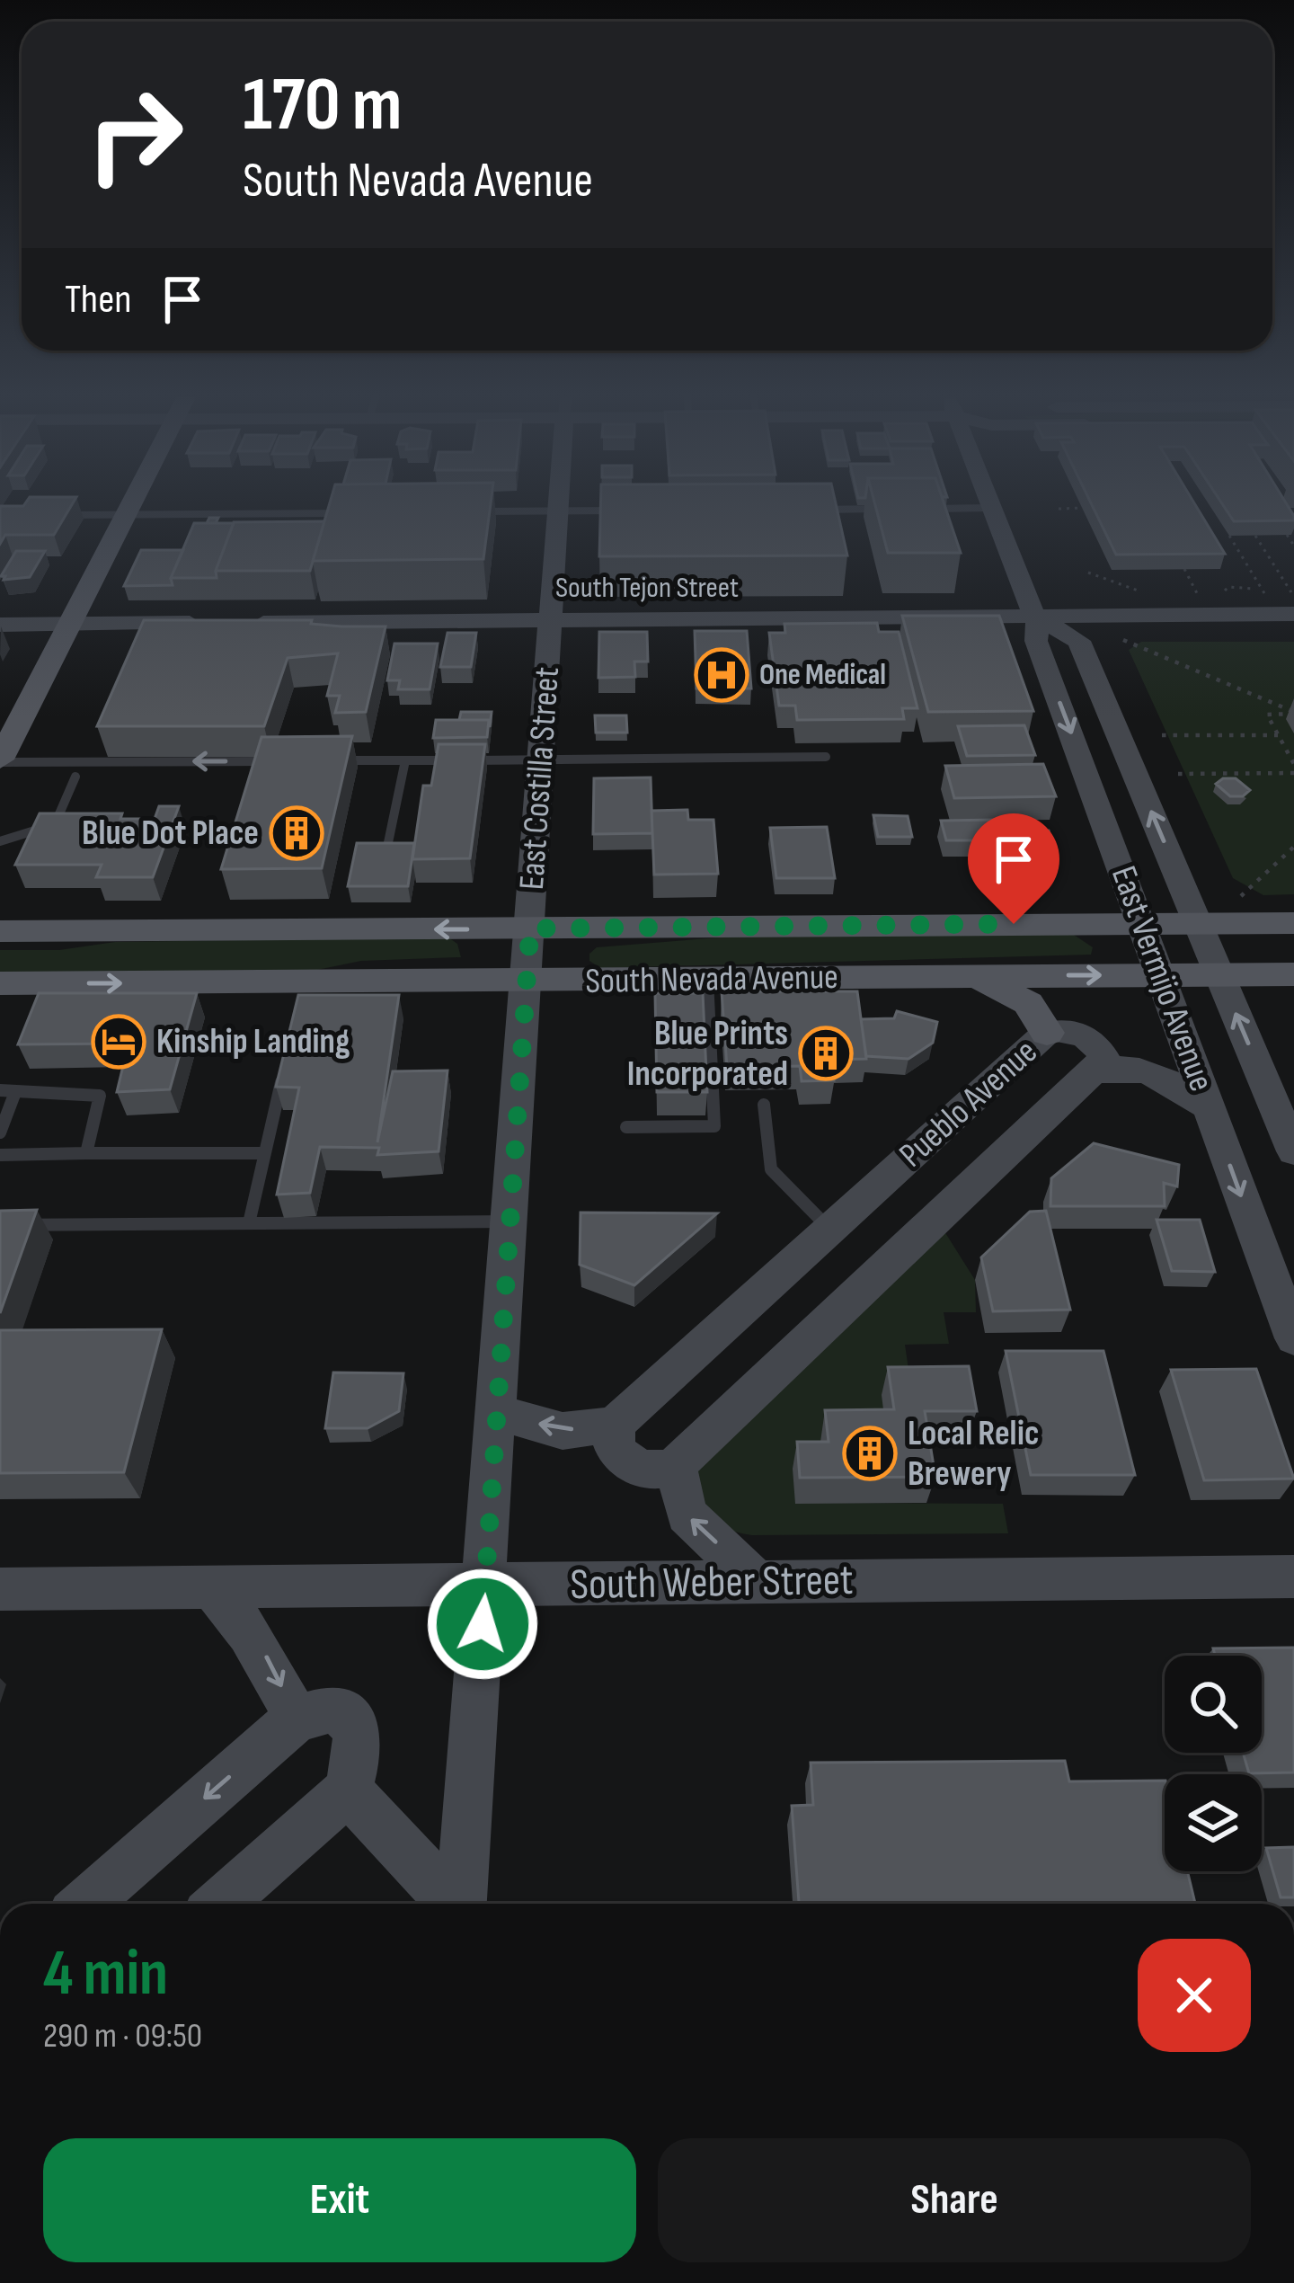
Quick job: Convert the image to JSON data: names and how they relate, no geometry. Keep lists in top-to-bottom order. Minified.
{"streets":{"main road":["South Nevada Avenue"],"street":["South Tejon Street","East Costilla Street","East Vermijo Avenue","Pueblo Avenue","South Weber Street"]},"crossings":[["South Tejon Street","East Costilla Street"],["South Tejon Street","East Vermijo Avenue"],["East Costilla Street","South Nevada Avenue"],["East Costilla Street","South Weber Street"],["East Vermijo Avenue","South Nevada Avenue"]],"places":{"hospital":["One Medical"],"building":["Blue Dot Place","Blue Prints Incorporated","Local Relic Brewery"],"hotel":["Kinship Landing"]},"page":{"turn":["170 m","South Nevada Avenue"],"then":"Then","heading":["4 min","290 m · 09:50"],"buttons":["Exit","Share"]}}
